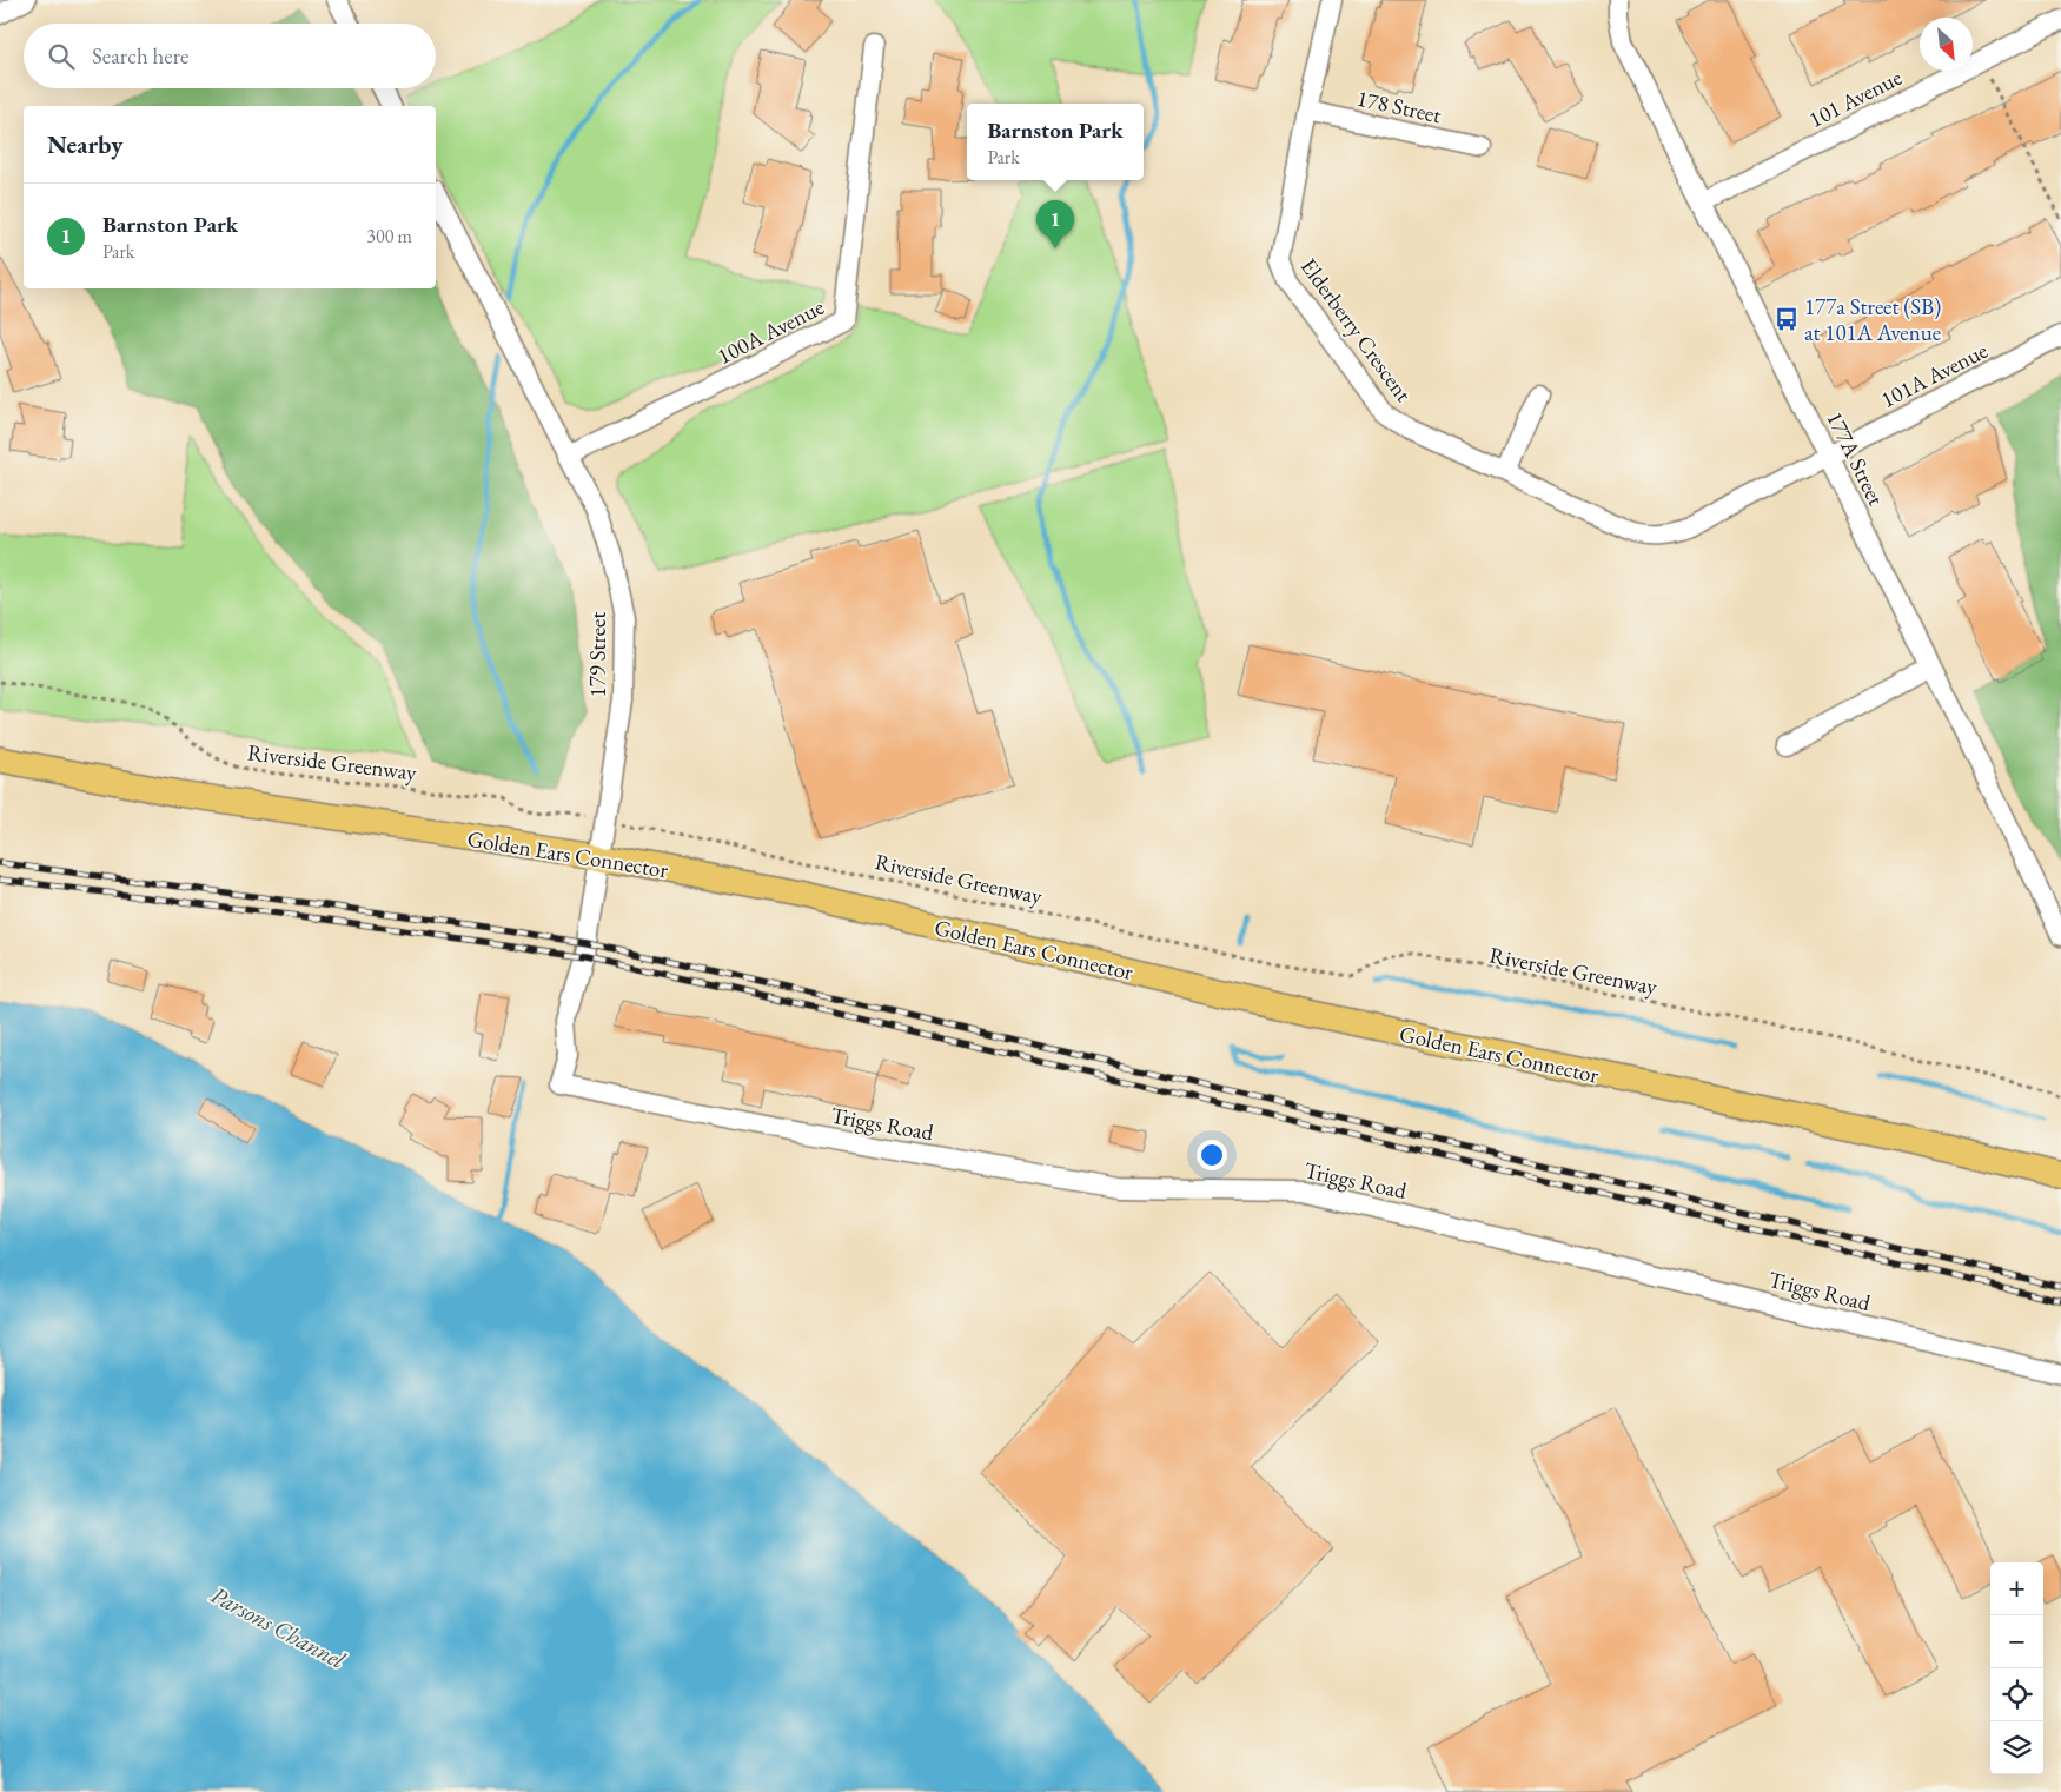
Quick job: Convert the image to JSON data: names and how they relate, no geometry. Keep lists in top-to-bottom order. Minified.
{"streets":{"main road":["Golden Ears Connector"],"street":["101 Avenue","178 Street","Elderberry Crescent","100A Avenue","101A Avenue","177A Street","179 Street","Triggs Road"],"path":["Riverside Greenway"]},"crossings":[["101 Avenue","177A Street"],["178 Street","Elderberry Crescent"],["Elderberry Crescent","101A Avenue"],["Elderberry Crescent","177A Street"],["100A Avenue","179 Street"],["101A Avenue","177A Street"],["179 Street","Golden Ears Connector"],["179 Street","Triggs Road"]],"water":["Parsons Channel"],"places":{"bus stop":["177a Street (SB) at 101A Avenue"]},"north":"bottom right","page":{"search":"Search here","popup":["Barnston Park","Park"],"heading":"Nearby","list":[{"mark":"1","name":"Barnston Park","note":"Park","value":"300 m"}],"pins":"1","map_buttons":["+","−"]}}
